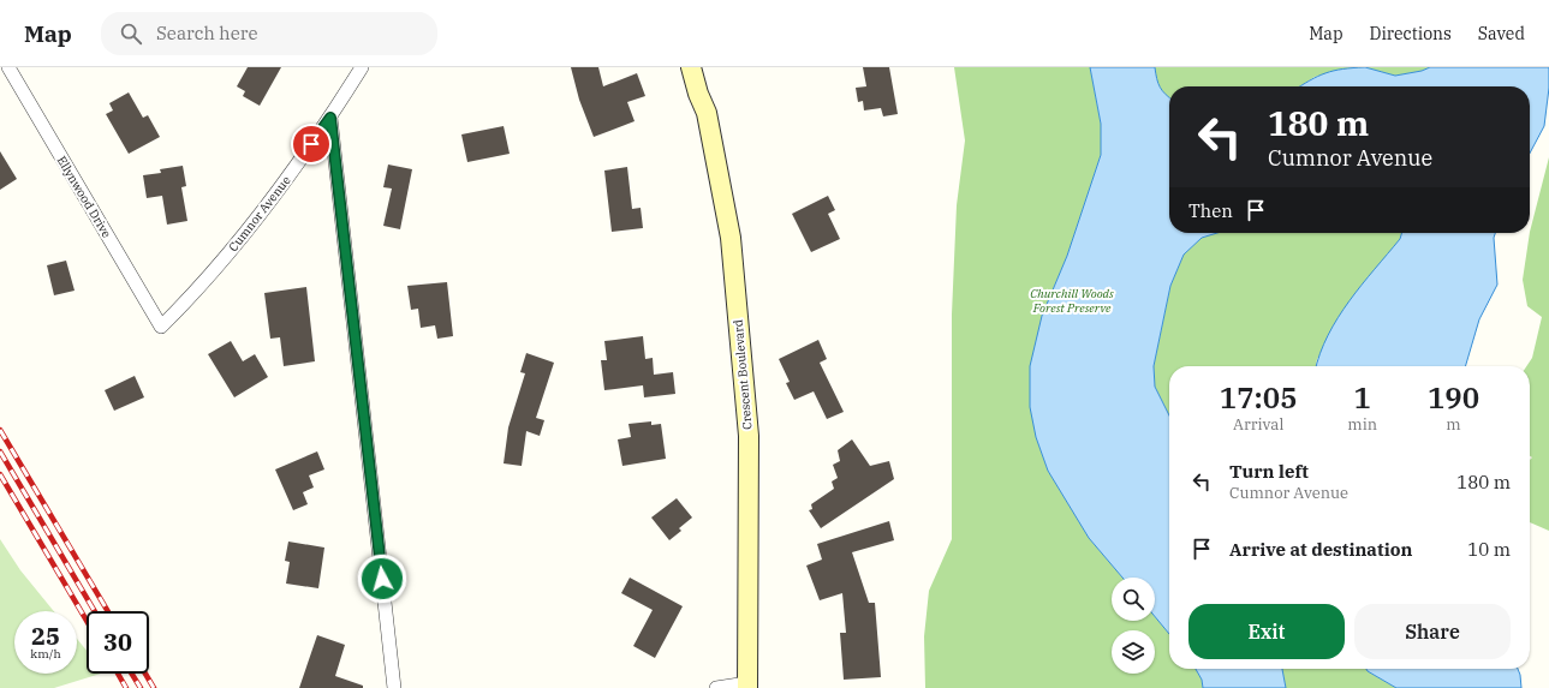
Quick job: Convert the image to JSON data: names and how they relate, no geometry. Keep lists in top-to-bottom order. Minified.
{"streets":{"street":["Ellynwood Drive","Cumnor Avenue","Crescent Boulevard"]},"crossings":[["Ellynwood Drive","Cumnor Avenue"]],"parks":["Churchill Woods Forest Preserve"],"page":{"header":"Map","search":"Search here","nav":["Map","Directions","Saved"],"turn":["180 m","Cumnor Avenue"],"then":"Then","eta":["17:05","Arrival","1","min","190","m"],"list":[{"name":"Turn left","note":"Cumnor Avenue","value":"180 m"},{"name":"Arrive at destination","value":"10 m"}],"buttons":["Exit","Share"],"speed":"25 km/h","limit":"30"}}
